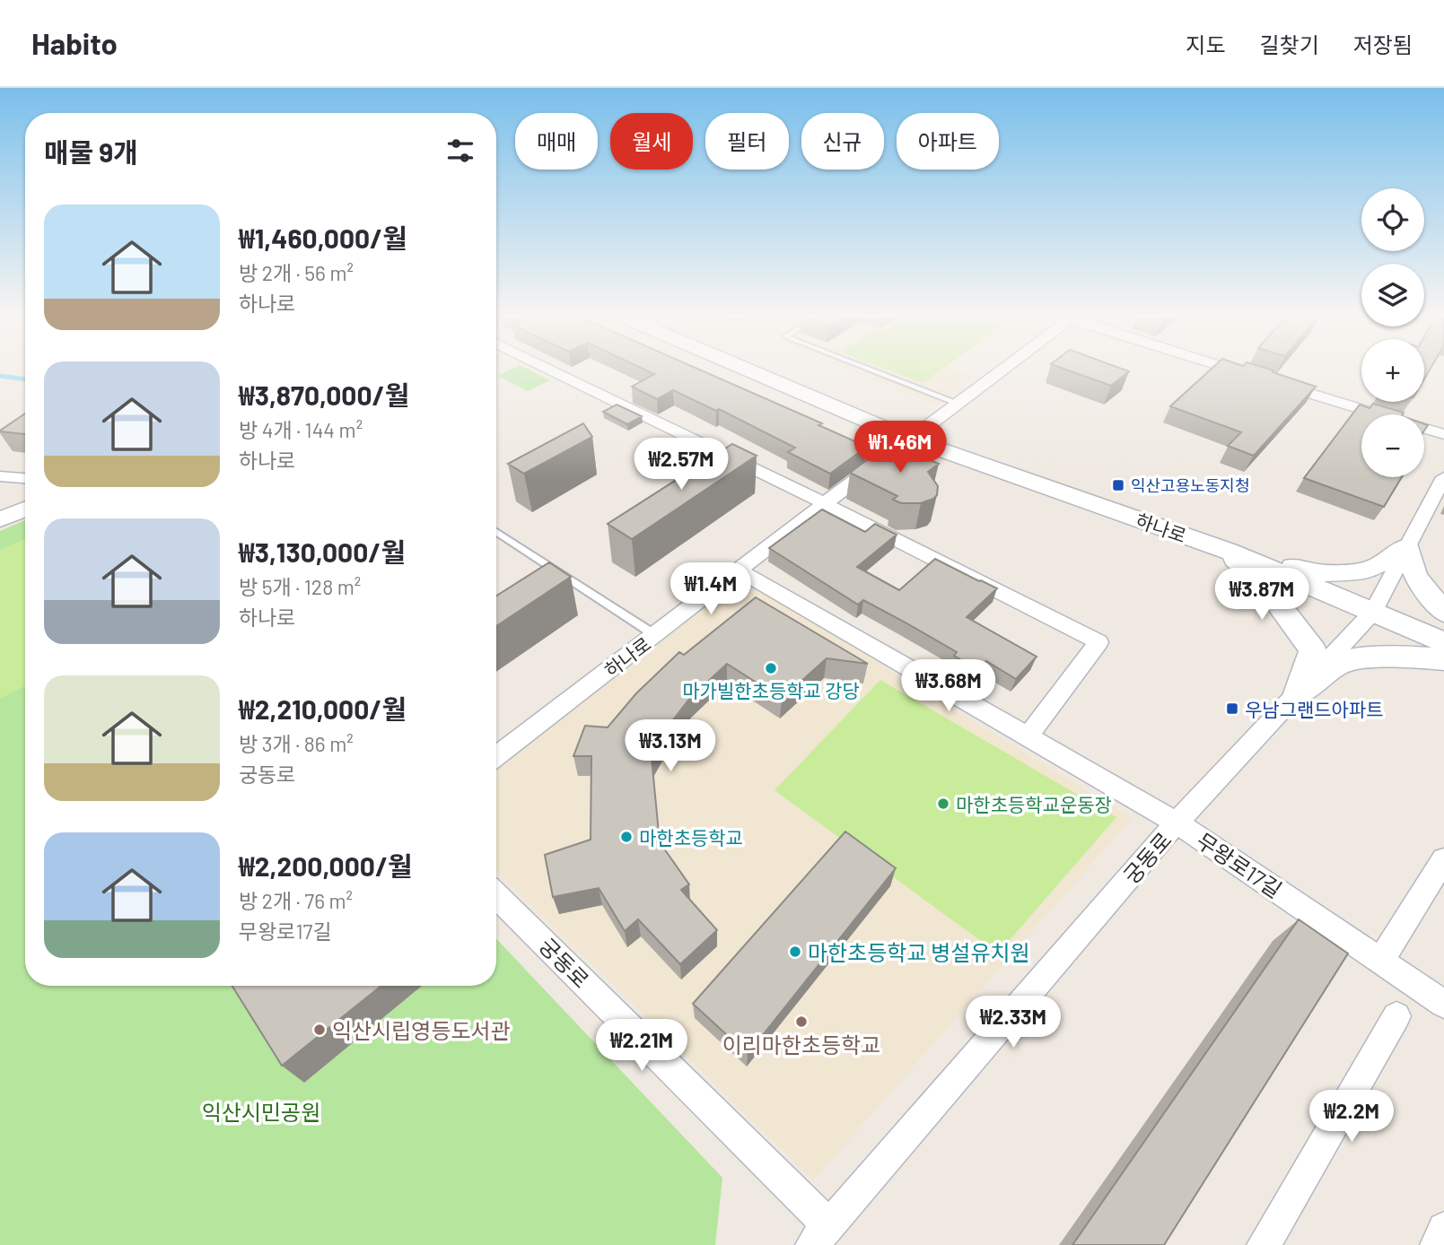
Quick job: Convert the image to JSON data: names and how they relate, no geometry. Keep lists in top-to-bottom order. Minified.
{"streets":{"street":["하나로","궁동로","무왕로17길"]},"crossings":[["하나로","궁동로"],["하나로","무왕로17길"],["궁동로","무왕로17길"]],"parks":["익산시민공원"],"places":{"transit":["익산고용노동지청","우남그랜드아파트"],"other":["마가빌한초등학교 강당","마한초등학교운동장","마한초등학교","마한초등학교 병설유치원","이리마한초등학교","익산시립영등도서관"]},"page":{"header":"Habito","nav":["지도","길찾기","저장됨"],"chip":["매매","월세","필터","신규","아파트"],"heading":"매물 9개","map_buttons":["+","−"],"list":[{"name":"₩1,460,000/월","note":"방 2개 · 56 m² · 하나로"},{"name":"₩3,870,000/월","note":"방 4개 · 144 m² · 하나로"},{"name":"₩3,130,000/월","note":"방 5개 · 128 m² · 하나로"},{"name":"₩2,210,000/월","note":"방 3개 · 86 m² · 궁동로"},{"name":"₩2,200,000/월","note":"방 2개 · 76 m² · 무왕로17길"}],"price":["₩1.46M","₩2.57M","₩1.4M","₩3.87M","₩3.68M","₩3.13M","₩2.33M","₩2.21M","₩2.2M"]}}
